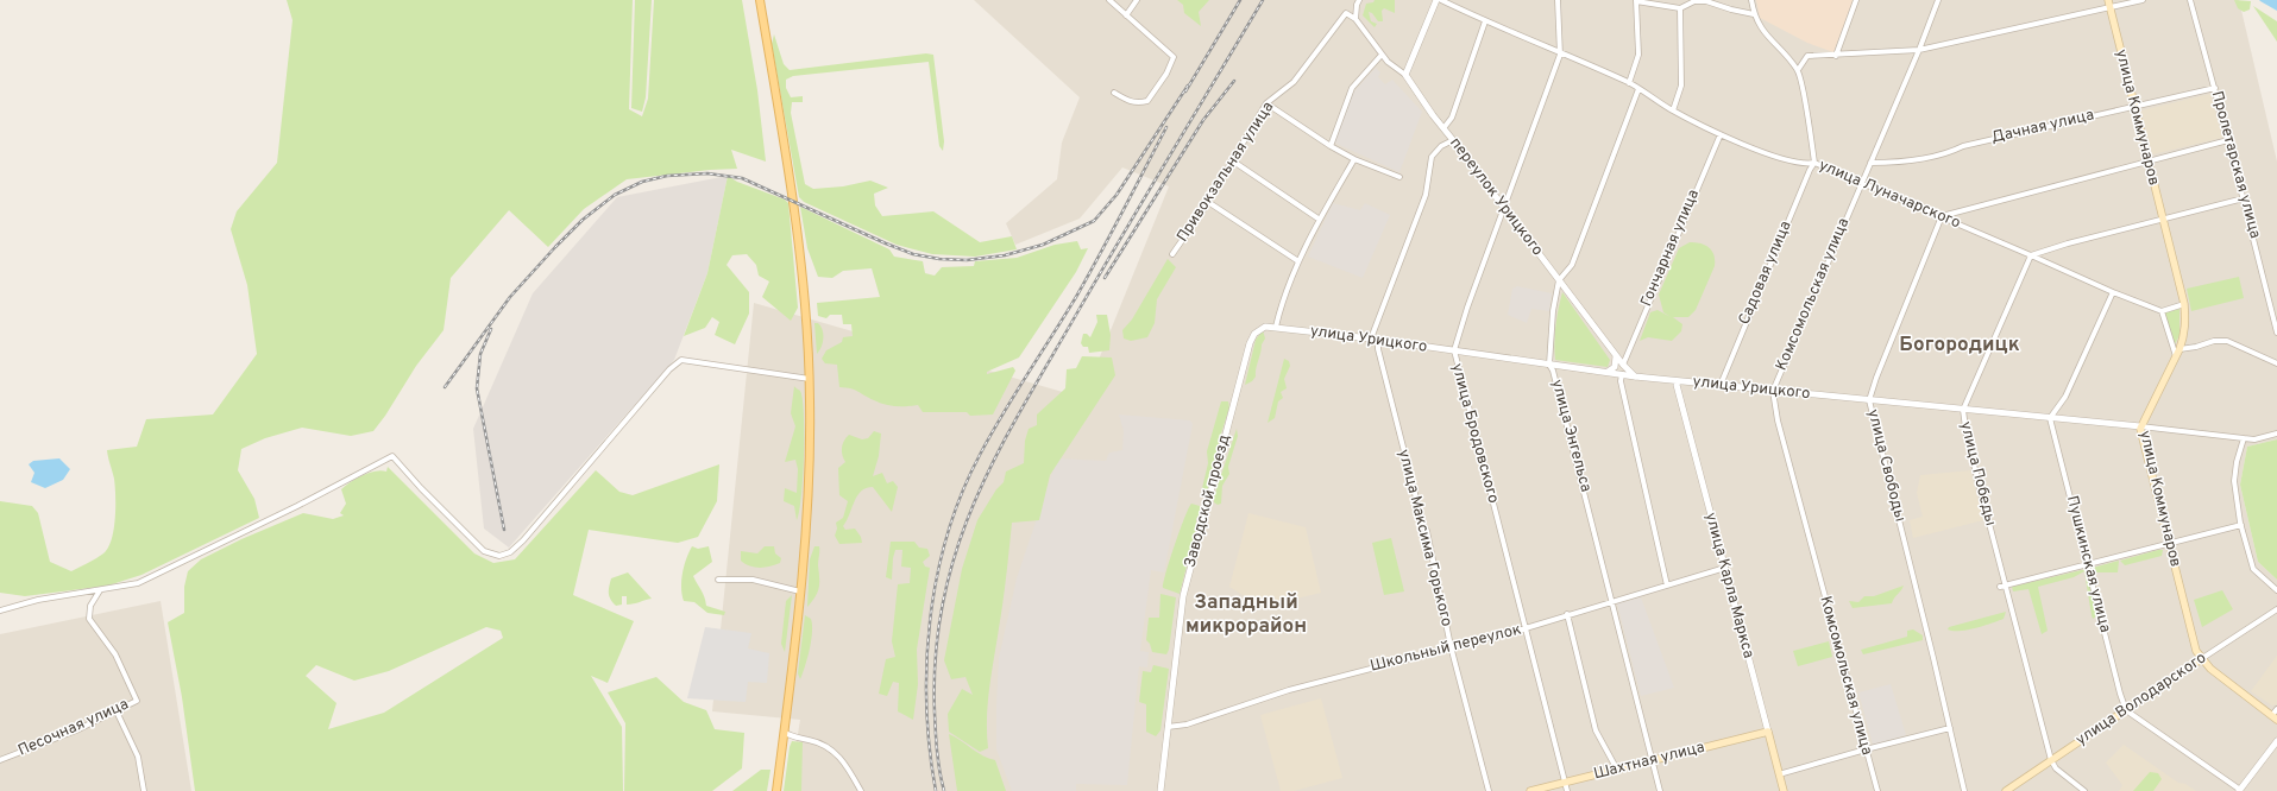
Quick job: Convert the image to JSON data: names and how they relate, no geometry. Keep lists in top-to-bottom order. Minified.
{"streets":{"main road":["улица Коммунаров","улица Карла Маркса","улица Володарского","Шахтная улица"],"street":["Дачная улица","Пролетарская улица","Привокзальная улица","улица Луначарского","переулок Урицкого","Гончарная улица","Садовая улица","Комсомольская улица","улица Урицкого","улица Бродовского","улица Энгельса","улица Свободы","улица Победы","Заводской проезд","улица Максима Горького","Пушкинская улица","Школьный переулок","Песочная улица"]},"crossings":[["улица Коммунаров","Дачная улица"],["улица Коммунаров","улица Урицкого"],["улица Коммунаров","улица Володарского"],["Дачная улица","Пролетарская улица"],["Дачная улица","Комсомольская улица"],["Привокзальная улица","переулок Урицкого"],["улица Луначарского","Гончарная улица"],["улица Луначарского","Садовая улица"],["улица Луначарского","Комсомольская улица"],["улица Луначарского","улица Бродовского"],["улица Луначарского","улица Энгельса"],["улица Луначарского","улица Свободы"],["улица Луначарского","улица Победы"],["переулок Урицкого","Гончарная улица"],["переулок Урицкого","улица Урицкого"],["переулок Урицкого","улица Бродовского"],["переулок Урицкого","улица Энгельса"],["Садовая улица","улица Урицкого"],["Комсомольская улица","улица Урицкого"],["улица Урицкого","улица Бродовского"],["улица Урицкого","улица Энгельса"],["улица Урицкого","улица Свободы"],["улица Урицкого","улица Победы"],["улица Урицкого","Заводской проезд"],["улица Урицкого","улица Максима Горького"],["улица Урицкого","Пушкинская улица"],["улица Урицкого","улица Карла Маркса"],["улица Бродовского","Школьный переулок"],["улица Бродовского","Шахтная улица"],["улица Энгельса","Школьный переулок"],["улица Энгельса","Шахтная улица"],["улица Победы","улица Володарского"],["Заводской проезд","Школьный переулок"],["улица Максима Горького","Школьный переулок"],["Пушкинская улица","улица Володарского"],["улица Карла Маркса","Школьный переулок"],["улица Карла Маркса","Шахтная улица"]],"districts":["Богородицк","Западный микрорайон"]}
